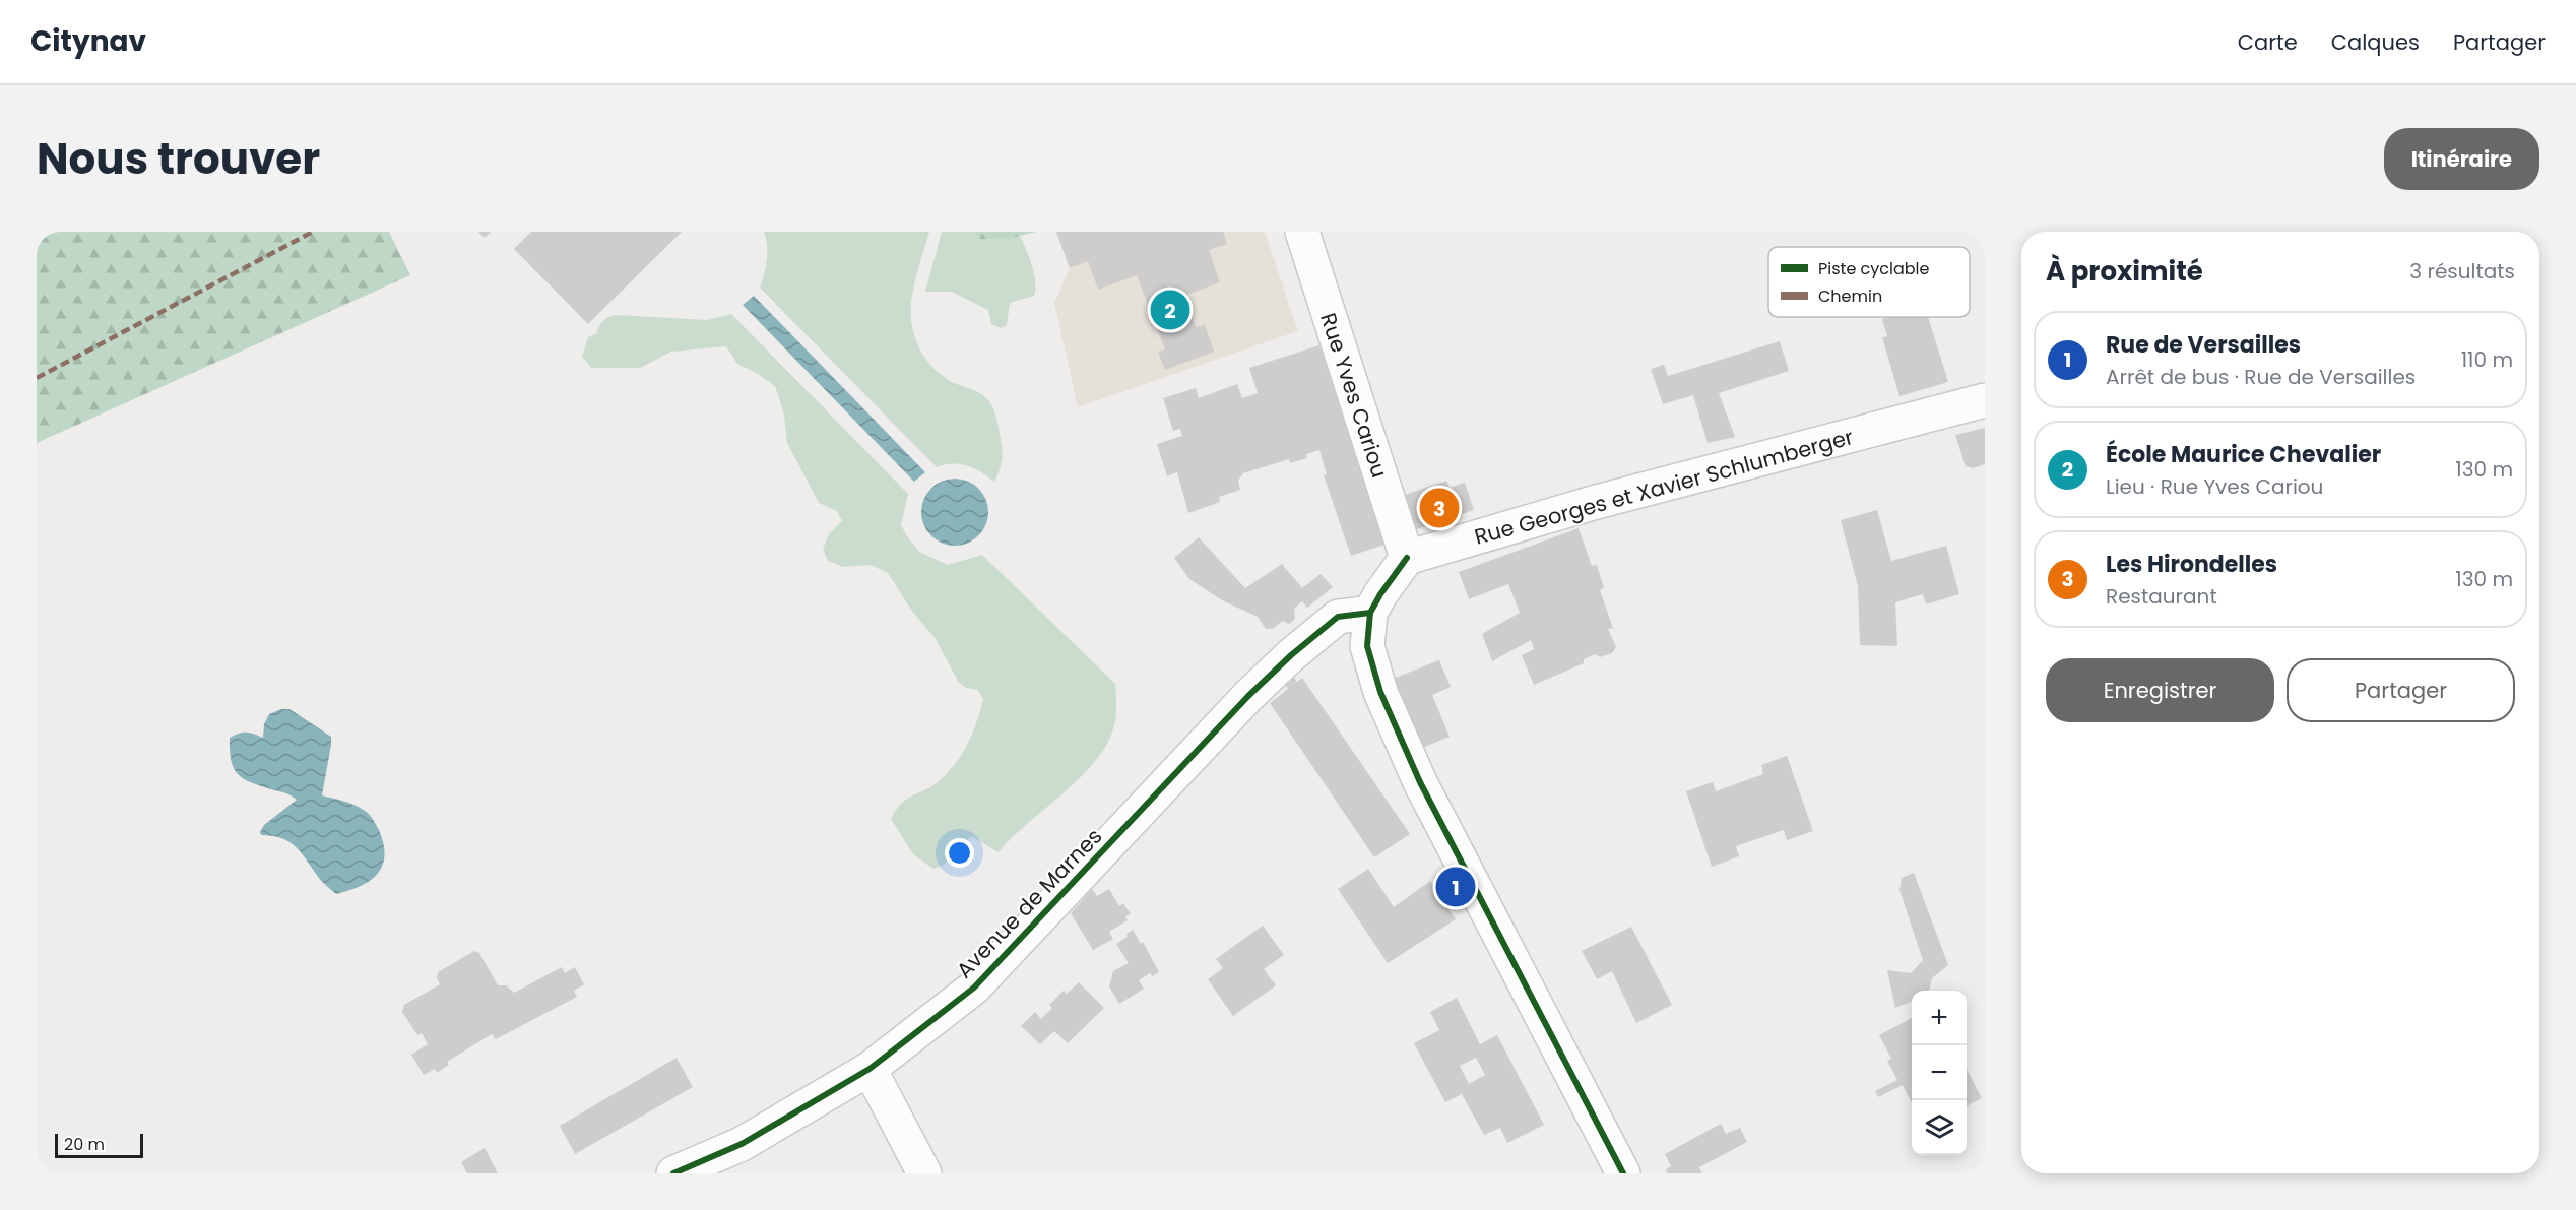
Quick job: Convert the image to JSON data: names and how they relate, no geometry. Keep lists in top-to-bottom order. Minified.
{"streets":{"street":["Rue Yves Cariou","Rue Georges et Xavier Schlumberger","Avenue de Marnes"]},"crossings":[["Rue Yves Cariou","Rue Georges et Xavier Schlumberger"]],"legend":["Piste cyclable","Chemin"],"scale_bar":"20 m","page":{"header":"Citynav","nav":["Carte","Calques","Partager"],"title":"Nous trouver","buttons":["Itinéraire",["Enregistrer","Partager"]],"heading":["À proximité","3 résultats"],"pins":["2","3","1"],"list":[{"mark":"1","name":"Rue de Versailles","note":"Arrêt de bus · Rue de Versailles","value":"110 m"},{"mark":"2","name":"École Maurice Chevalier","note":"Lieu · Rue Yves Cariou","value":"130 m"},{"mark":"3","name":"Les Hirondelles","note":"Restaurant","value":"130 m"}],"map_buttons":["+","−"],"scale":"20 m"}}
